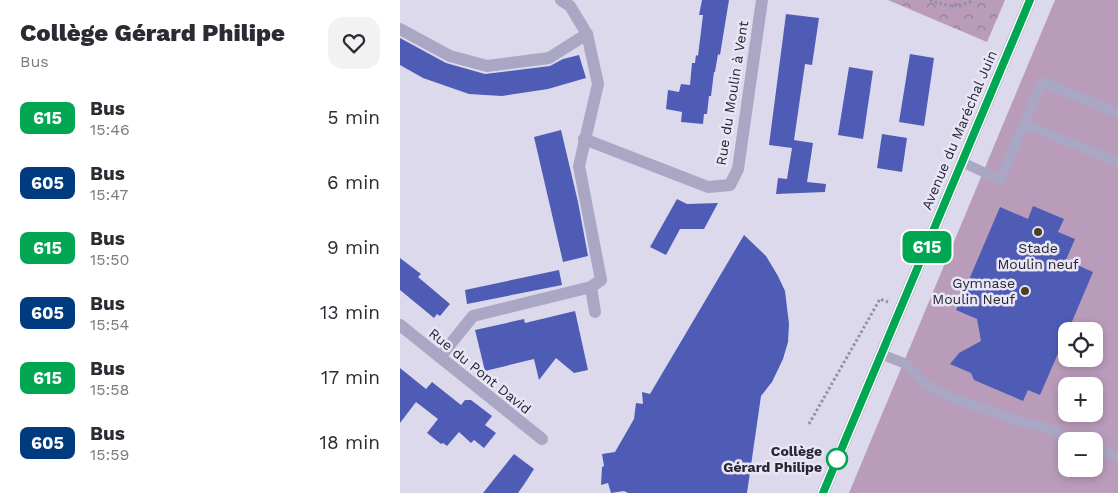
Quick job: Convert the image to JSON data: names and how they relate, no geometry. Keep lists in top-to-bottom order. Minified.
{"streets":{"street":["Rue du Moulin à Vent","Avenue du Maréchal Juin","Rue du Pont David"]},"places":["Stade Moulin neuf","Gymnase Moulin Neuf","Collège Gérard Philipe"],"lines":["bus line 615"],"page":{"heading":["Collège Gérard Philipe","Bus"],"on_map":"615","list":[{"mark":"615","name":"Bus","note":"15:46","value":"5 min"},{"mark":"605","name":"Bus","note":"15:47","value":"6 min"},{"mark":"615","name":"Bus","note":"15:50","value":"9 min"},{"mark":"605","name":"Bus","note":"15:54","value":"13 min"},{"mark":"615","name":"Bus","note":"15:58","value":"17 min"},{"mark":"605","name":"Bus","note":"15:59","value":"18 min"}],"map_buttons":["+","−"]}}
